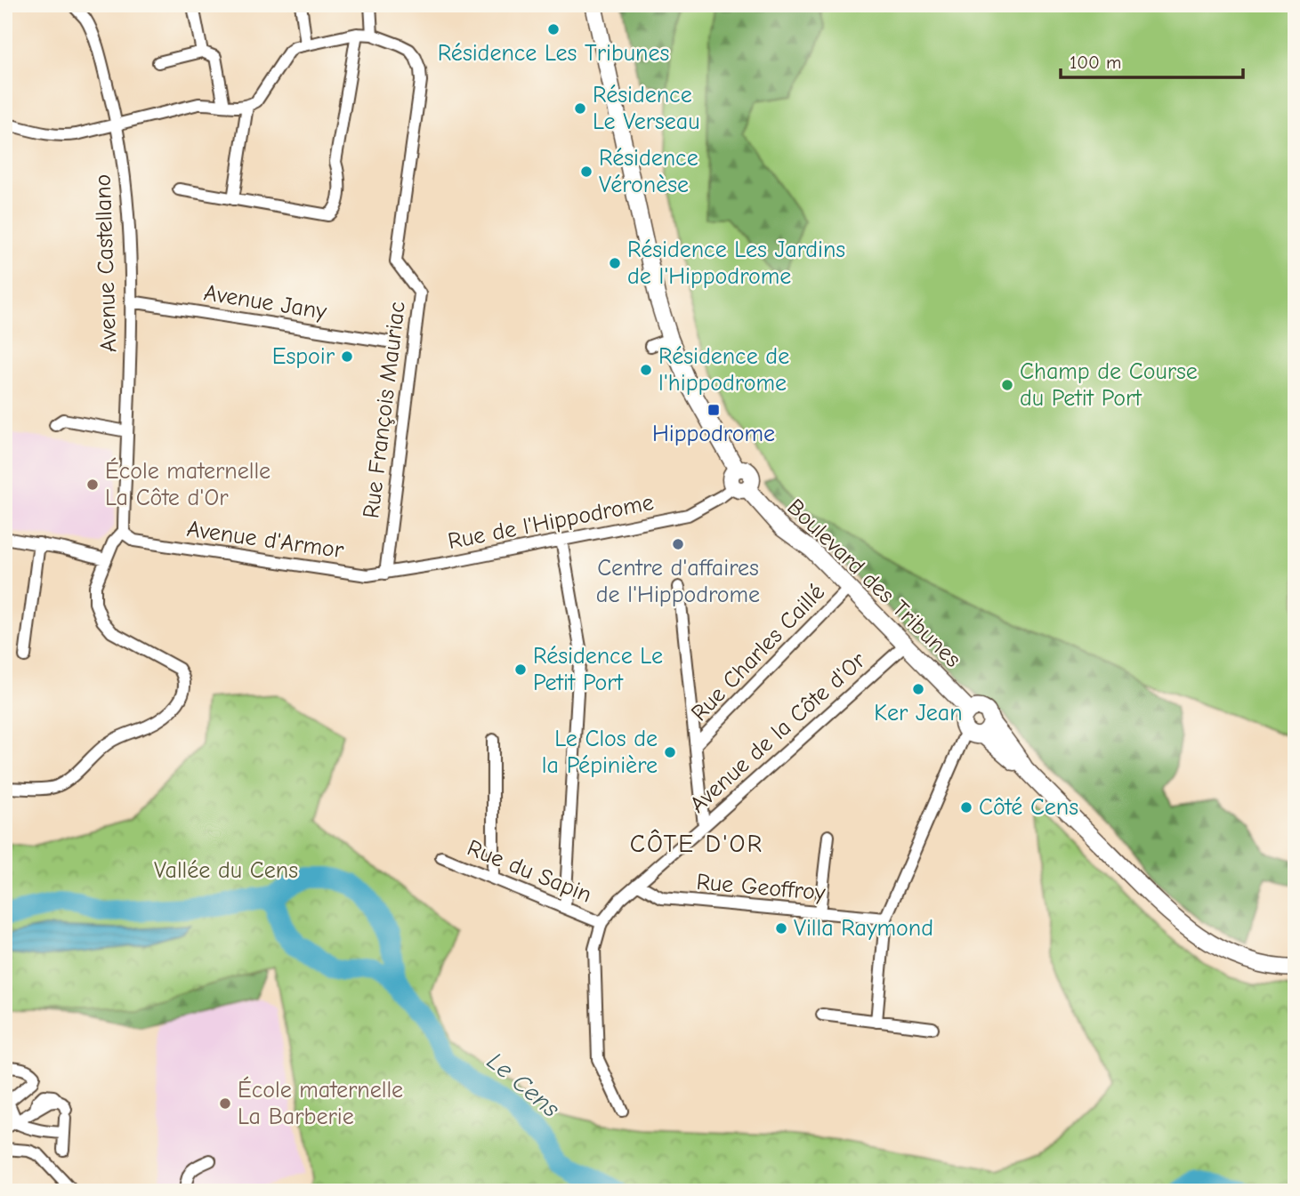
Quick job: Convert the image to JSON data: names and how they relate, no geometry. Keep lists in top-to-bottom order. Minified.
{"streets":{"street":["Avenue Castellano","Avenue Jany","Rue François Mauriac","Rue de l'Hippodrome","Avenue d'Armor","Boulevard des Tribunes","Rue Charles Caillé","Avenue de la Côte d'Or","Rue du Sapin","Rue Geoffroy"]},"crossings":[["Avenue Castellano","Avenue Jany"],["Avenue Castellano","Avenue d'Armor"],["Rue François Mauriac","Rue de l'Hippodrome"],["Rue de l'Hippodrome","Avenue d'Armor"],["Rue de l'Hippodrome","Boulevard des Tribunes"],["Boulevard des Tribunes","Rue Charles Caillé"],["Boulevard des Tribunes","Avenue de la Côte d'Or"],["Avenue de la Côte d'Or","Rue du Sapin"],["Avenue de la Côte d'Or","Rue Geoffroy"]],"districts":["CÔTE D'OR"],"water":["Le Cens"],"parks":["Vallée du Cens"],"places":{"other":["Résidence Les Tribunes","Résidence Le Verseau","Résidence Véronèse","Résidence Les Jardins de l'Hippodrome","Espoir","Résidence de l'hippodrome","Champ de Course du Petit Port","École maternelle La Côte d'Or","Centre d'affaires de l'Hippodrome","Résidence Le Petit Port","Ker Jean","Le Clos de la Pépinière","Côté Cens","Villa Raymond","École maternelle La Barberie"],"transit":["Hippodrome"]},"scale_bar":"100 m"}
